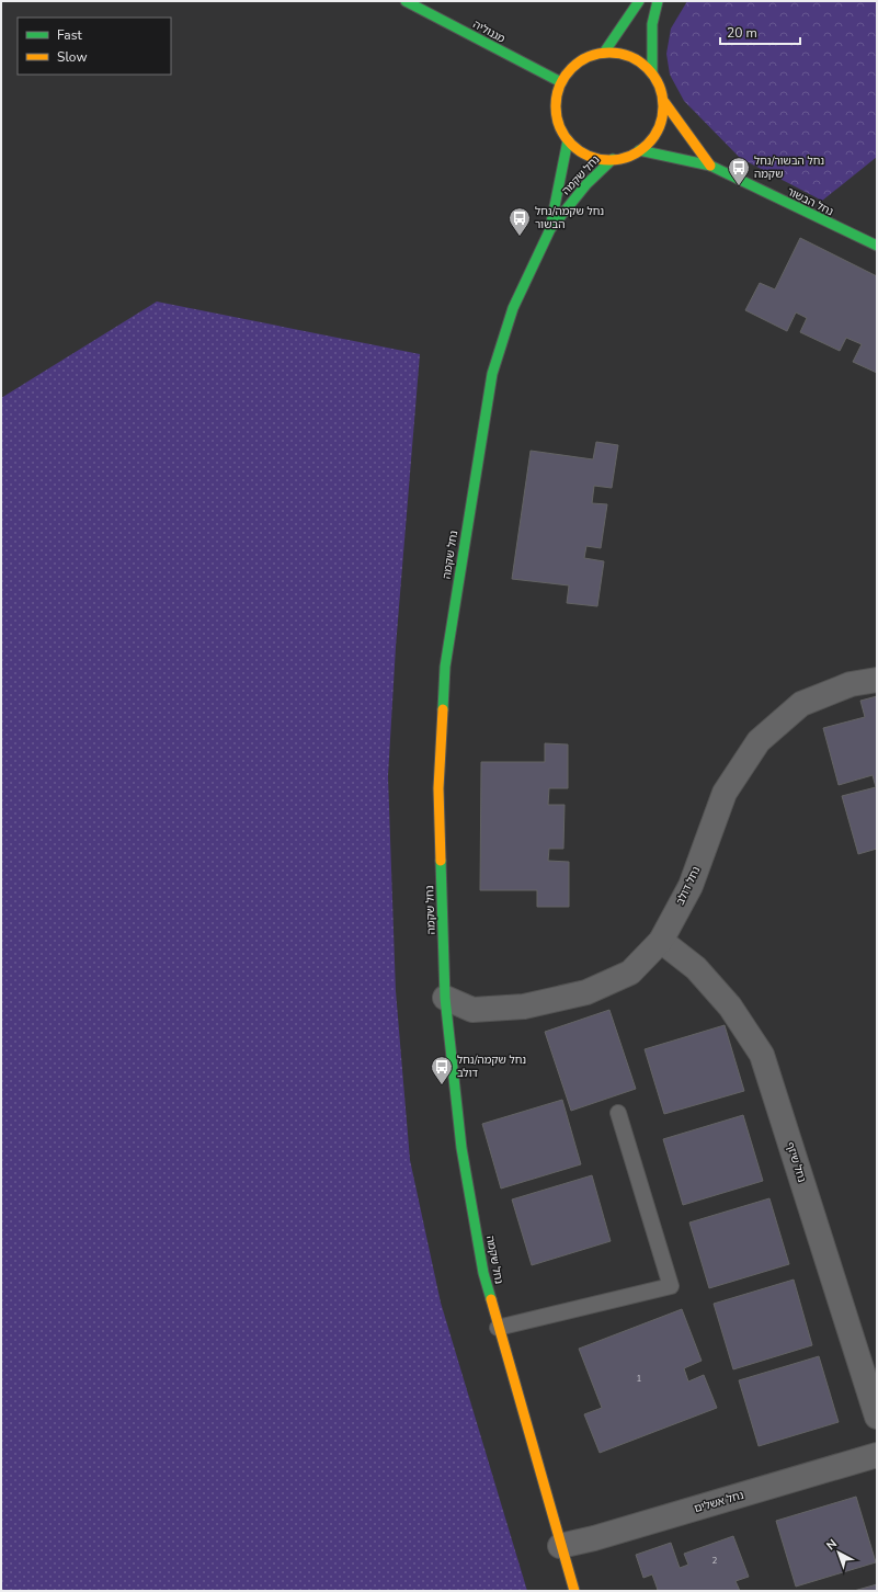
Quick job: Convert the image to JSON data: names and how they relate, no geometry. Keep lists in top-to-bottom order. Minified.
{"streets":{"street":["מגנוליה","נחל שקמה","נחל הבשור","נחל דולב","נחל שיזף","נחל אשלים"]},"crossings":[["מגנוליה","נחל שקמה"],["מגנוליה","נחל הבשור"],["נחל שקמה","נחל הבשור"],["נחל שקמה","נחל דולב"],["נחל שקמה","נחל אשלים"],["נחל דולב","נחל שיזף"]],"places":{"bus stop":["נחל הבשור/נחל שקמה","נחל שקמה/נחל הבשור","נחל שקמה/נחל דולב"]},"house_numbers":["1","2"],"legend":["Fast","Slow"],"scale_bar":"20 m","north":"top left"}
